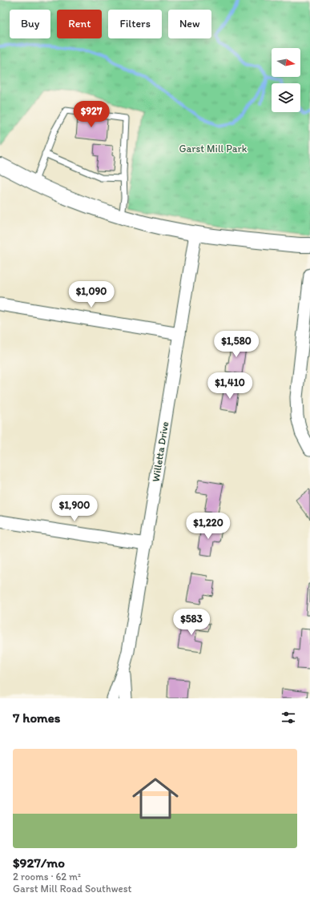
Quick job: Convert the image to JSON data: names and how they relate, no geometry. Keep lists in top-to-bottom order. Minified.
{"streets":{"street":["Willetta Drive"]},"parks":["Garst Mill Park"],"north":"right","page":{"chip":["Buy","Rent","Filters","New"],"price":["$927","$1,090","$1,580","$1,410","$1,900","$1,220","$583"],"heading":"7 homes","list":[{"name":"$927/mo","note":"2 rooms · 62 m² · Garst Mill Road Southwest"}]}}
